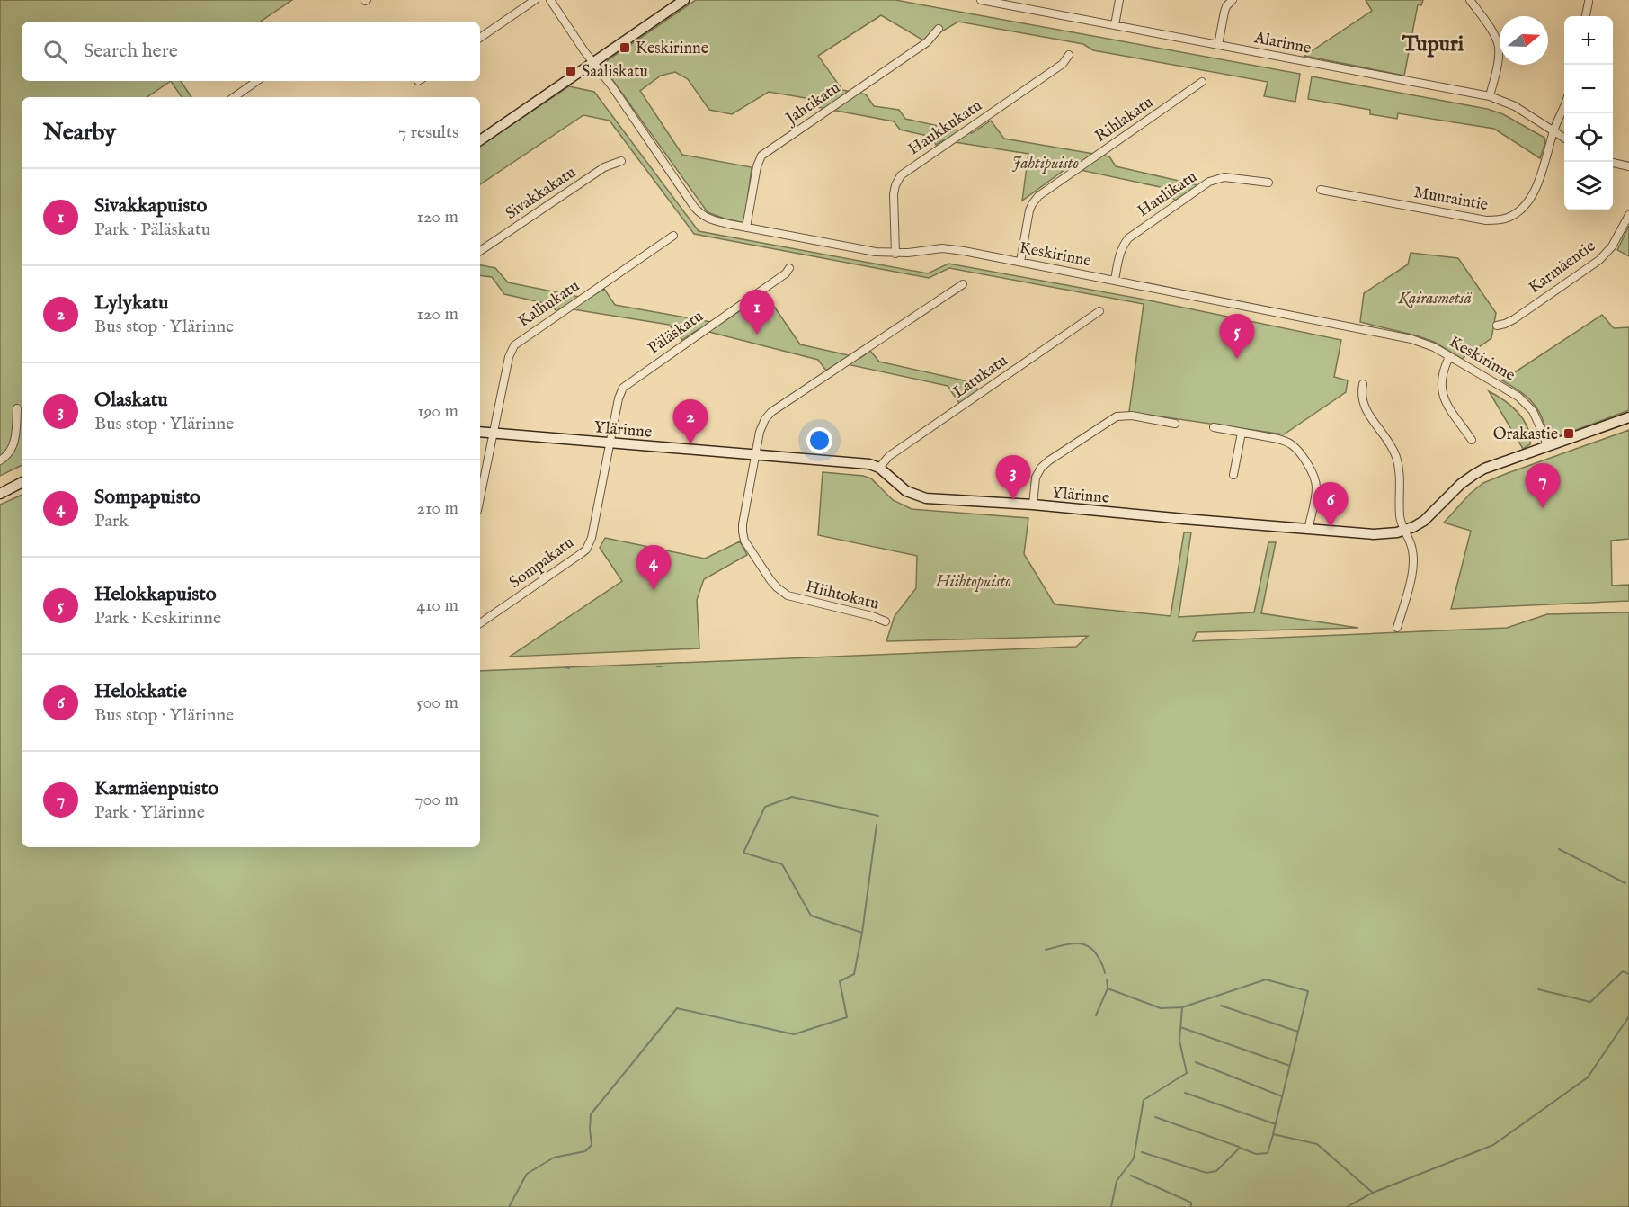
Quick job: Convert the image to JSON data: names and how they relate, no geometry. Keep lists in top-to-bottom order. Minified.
{"streets":{"street":["Alarinne","Jahtikatu","Rihlakatu","Haukkukatu","Sivakkakatu","Haulikatu","Muuraintie","Keskirinne","Karmäentie","Kalhukatu","Päläskatu","Latukatu","Ylärinne","Sompakatu","Hiihtokatu"]},"crossings":[["Alarinne","Muuraintie"],["Jahtikatu","Keskirinne"],["Rihlakatu","Keskirinne"],["Haukkukatu","Keskirinne"],["Haulikatu","Keskirinne"],["Keskirinne","Ylärinne"],["Kalhukatu","Ylärinne"],["Päläskatu","Ylärinne"],["Päläskatu","Sompakatu"],["Latukatu","Ylärinne"],["Ylärinne","Sompakatu"],["Ylärinne","Hiihtokatu"]],"districts":["Tupuri"],"parks":["Jahtipuisto","Kairasmetsä","Hiihtopuisto"],"places":{"transit":["Keskirinne","Saaliskatu","Orakastie"]},"north":"right","page":{"map_buttons":["+","−"],"search":"Search here","heading":["Nearby","7 results"],"list":[{"mark":"1","name":"Sivakkapuisto","note":"Park · Päläskatu","value":"120 m"},{"mark":"2","name":"Lylykatu","note":"Bus stop · Ylärinne","value":"120 m"},{"mark":"3","name":"Olaskatu","note":"Bus stop · Ylärinne","value":"190 m"},{"mark":"4","name":"Sompapuisto","note":"Park","value":"210 m"},{"mark":"5","name":"Helokkapuisto","note":"Park · Keskirinne","value":"410 m"},{"mark":"6","name":"Helokkatie","note":"Bus stop · Ylärinne","value":"500 m"},{"mark":"7","name":"Karmäenpuisto","note":"Park · Ylärinne","value":"700 m"}],"pins":["1","5","2","3","7","6","4"]}}
